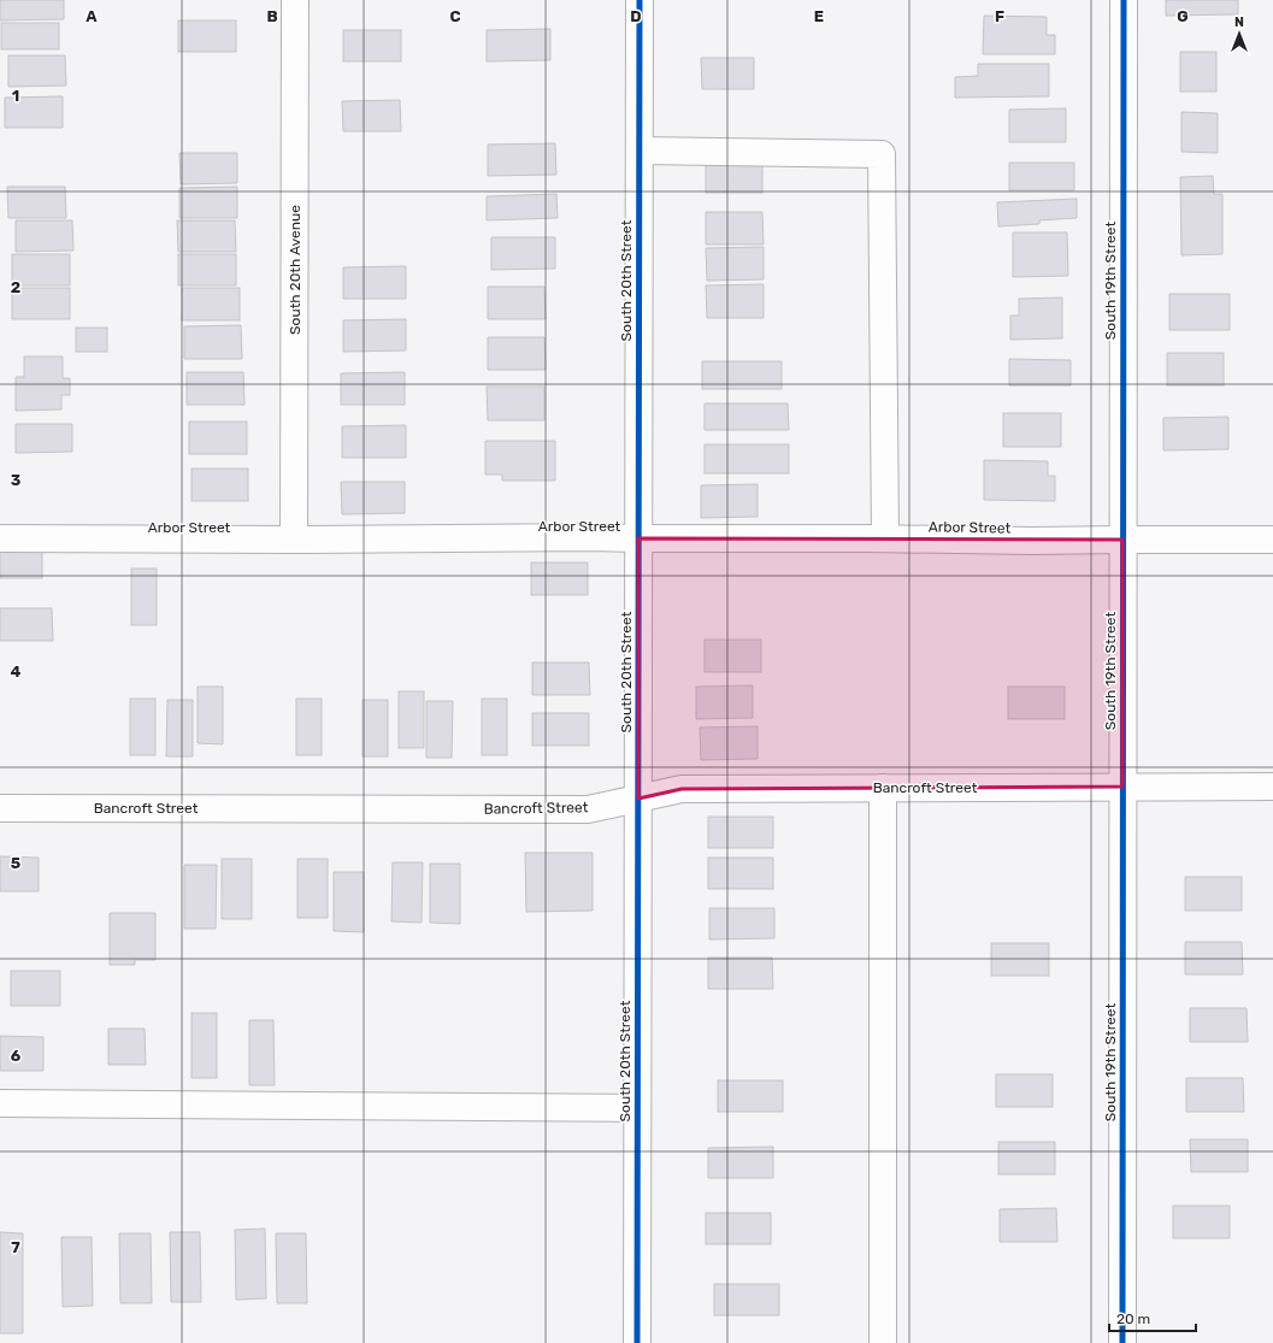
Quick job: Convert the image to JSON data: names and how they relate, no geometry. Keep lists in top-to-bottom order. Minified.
{"streets":{"street":["South 20th Avenue","South 20th Street","South 19th Street","Arbor Street","Bancroft Street"]},"crossings":[["South 20th Avenue","Arbor Street"],["South 20th Street","Arbor Street"],["South 20th Street","Bancroft Street"],["South 19th Street","Arbor Street"],["South 19th Street","Bancroft Street"]],"scale_bar":"20 m","north":"top","grid":{"columns":["A","B","C","D","E","F","G"],"rows":["1","2","3","4","5","6","7"]}}
